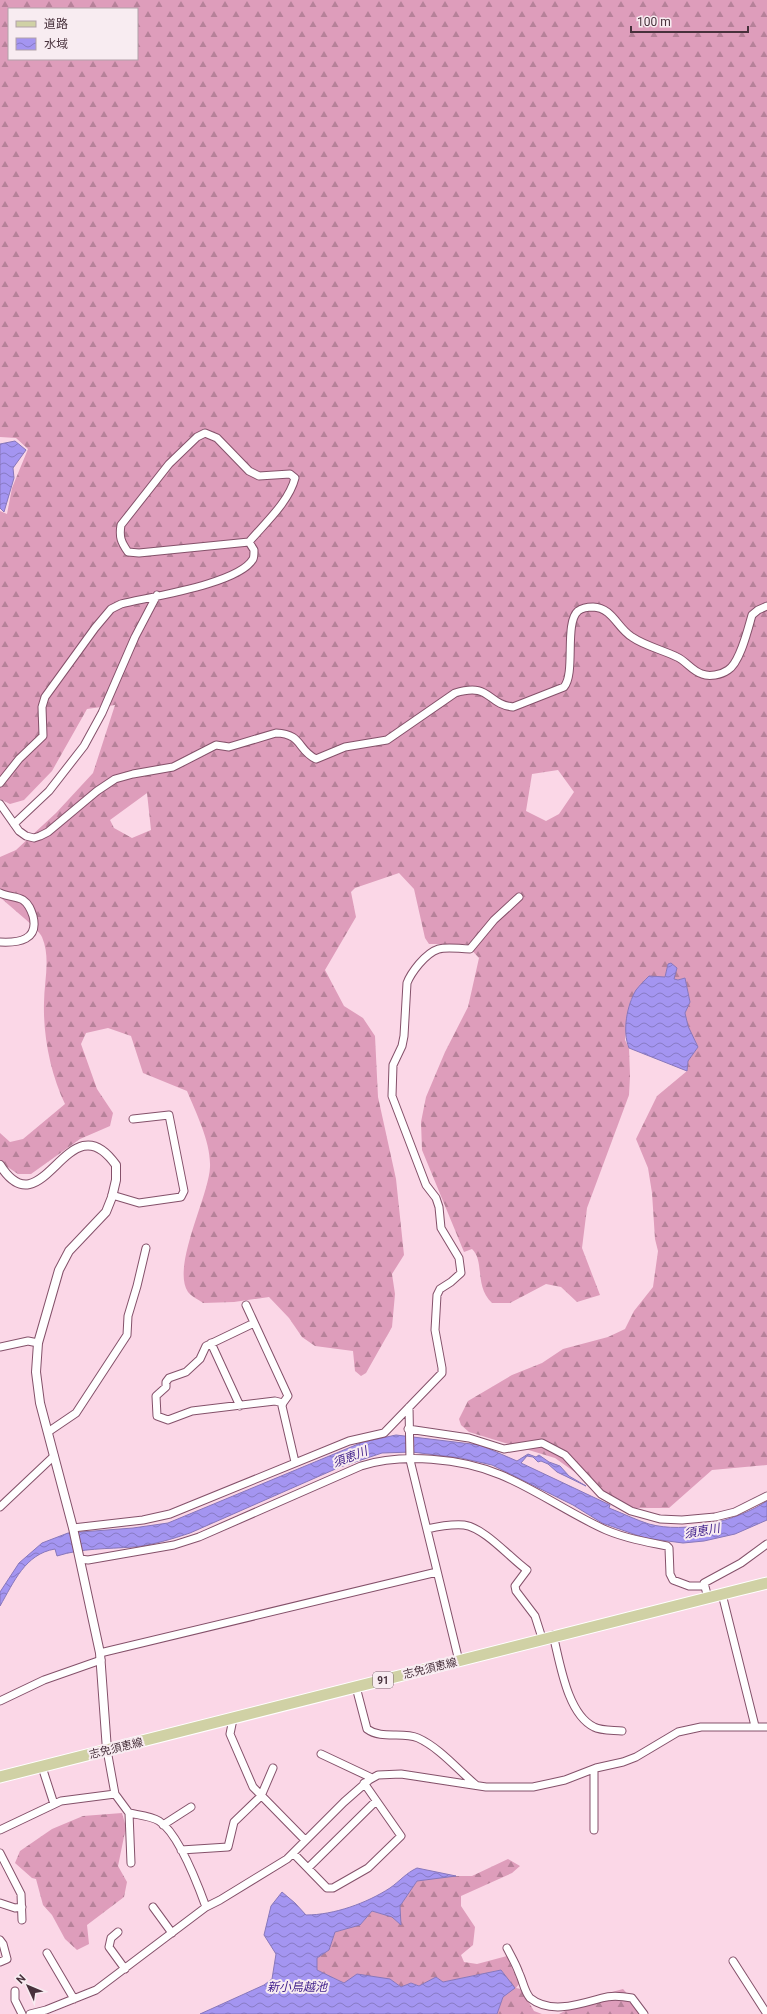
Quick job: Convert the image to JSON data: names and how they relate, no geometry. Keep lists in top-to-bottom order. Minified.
{"streets":{"main road":["志免須恵線","91"]},"water":["須恵川","新小鳥越池"],"legend":["道路","水域"],"scale_bar":"100 m","north":"top left"}
